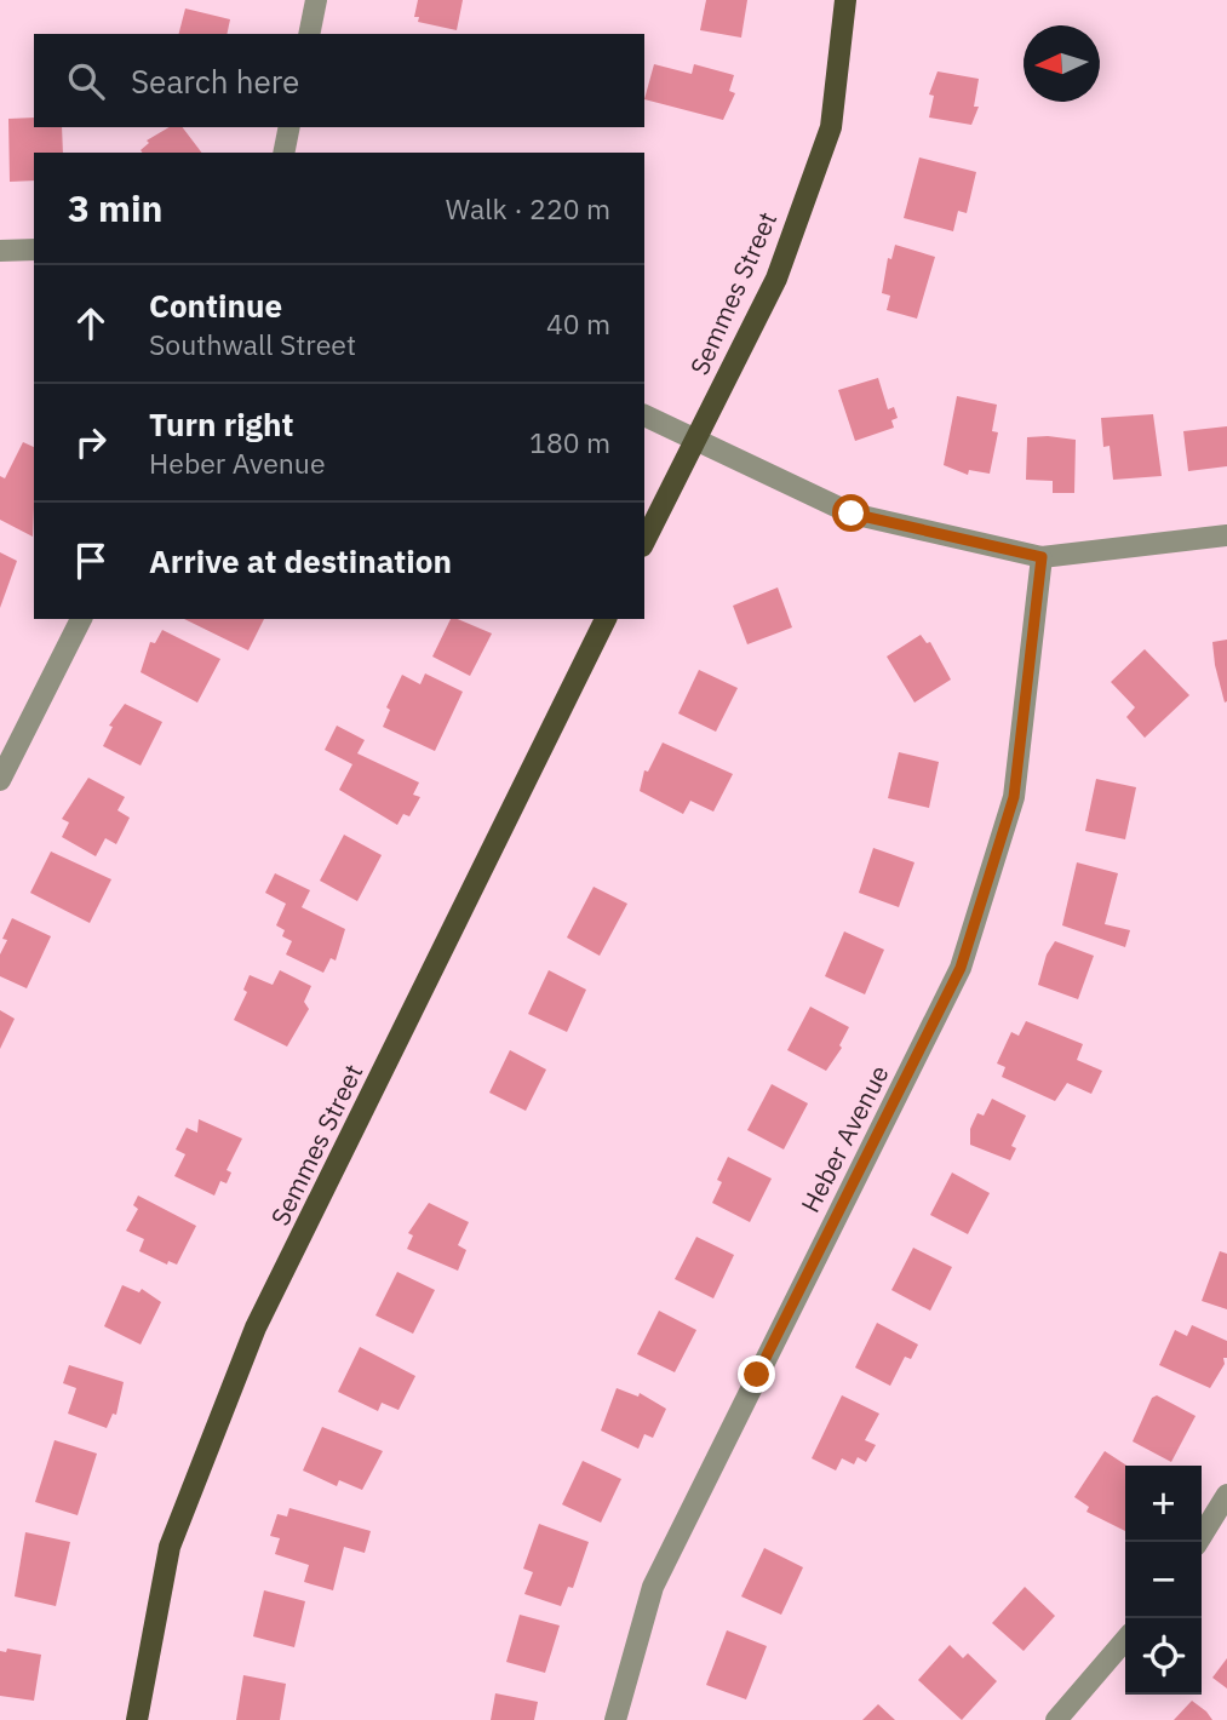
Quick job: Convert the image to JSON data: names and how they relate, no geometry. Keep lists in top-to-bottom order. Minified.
{"streets":{"main road":["Semmes Street"],"street":["Heber Avenue"]},"north":"left","page":{"search":"Search here","heading":["3 min","Walk · 220 m"],"list":[["Continue","Southwall Street","40 m"],["Turn right","Heber Avenue","180 m"],"Arrive at destination"],"map_buttons":["+","−"]}}
